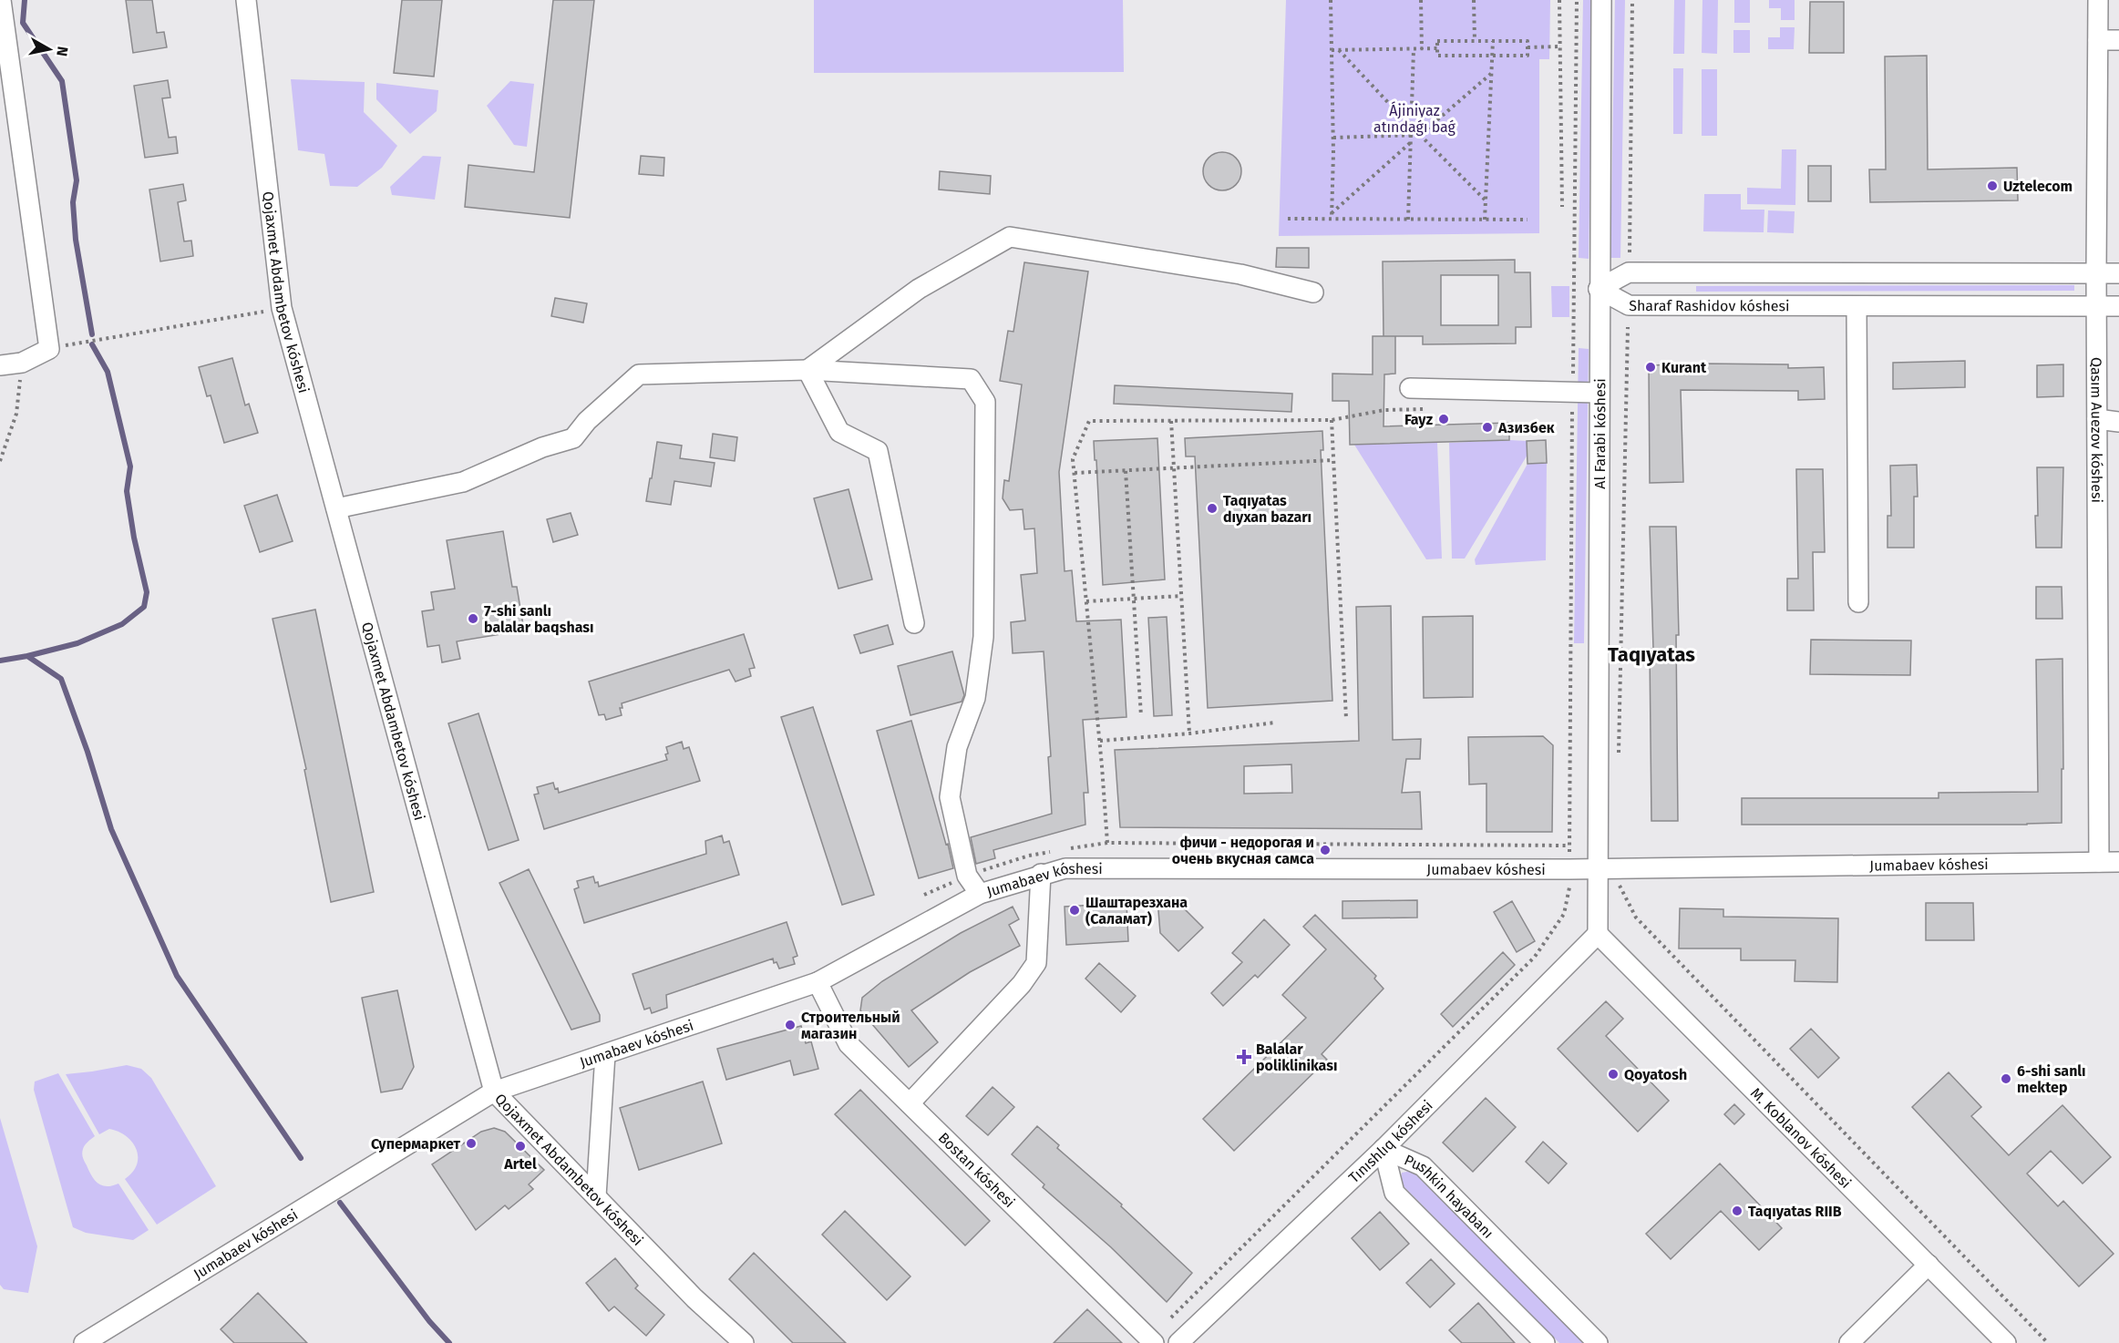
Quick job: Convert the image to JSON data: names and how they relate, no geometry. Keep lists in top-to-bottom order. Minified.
{"streets":{"street":["Qojaxmet Abdambetov kóshesi","Sharaf Rashidov kóshesi","Qasım Auezov kóshesi","Al Farabi kóshesi","Jumabaev kóshesi","M. Koblanov kóshesi","Tınıshlıq kóshesi","Bostan kóshesi","Pushkin hayabanı"]},"crossings":[["Qojaxmet Abdambetov kóshesi","Jumabaev kóshesi"],["Sharaf Rashidov kóshesi","Qasım Auezov kóshesi"],["Sharaf Rashidov kóshesi","Al Farabi kóshesi"],["Qasım Auezov kóshesi","Jumabaev kóshesi"],["Al Farabi kóshesi","Jumabaev kóshesi"],["Al Farabi kóshesi","M. Koblanov kóshesi"],["Al Farabi kóshesi","Tınıshlıq kóshesi"],["Jumabaev kóshesi","Bostan kóshesi"],["M. Koblanov kóshesi","Tınıshlıq kóshesi"],["Tınıshlıq kóshesi","Pushkin hayabanı"]],"districts":["Taqıyatas"],"parks":["Ájiniyaz atındaǵı baǵ"],"places":{"other":["Uztelecom","Kurant","Fayz","Азизбек","Taqıyatas dıyxan bazarı","7-shi sanlı balalar baqshası","фичи - недорогая и очень вкусная самса","Шаштарезхана (Саламат)","Строительный магазин","Qoyatosh","6-shi sanlı mektep","Супермаркет","Artel","Taqıyatas RIIB"],"health":["Balalar poliklinikası"]},"north":"right"}
